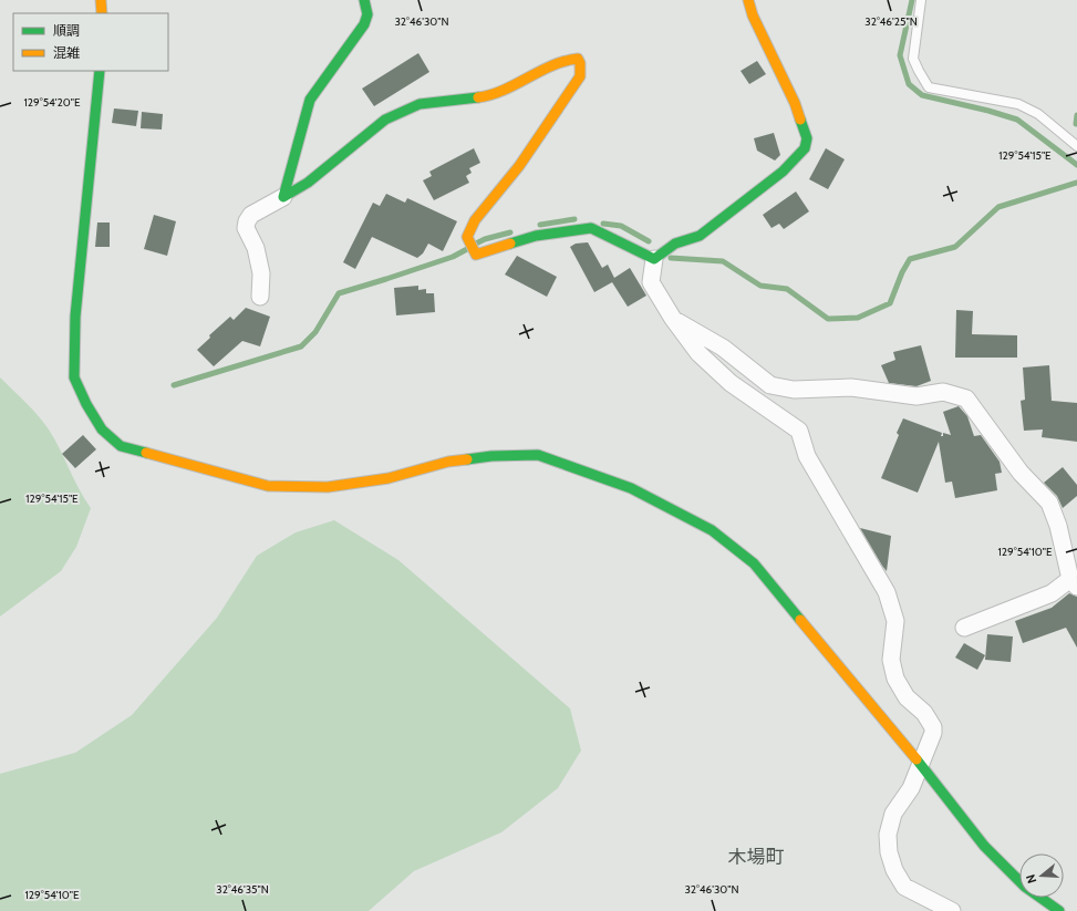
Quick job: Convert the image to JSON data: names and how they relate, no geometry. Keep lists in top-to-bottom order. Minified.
{"districts":["木場町"],"legend":["順調","混雑"],"north":"left","coordinates":["32°46'30\"N","32°46'25\"N","129°54'20\"E","129°54'15\"E","129°54'10\"E","32°46'35\"N"]}
